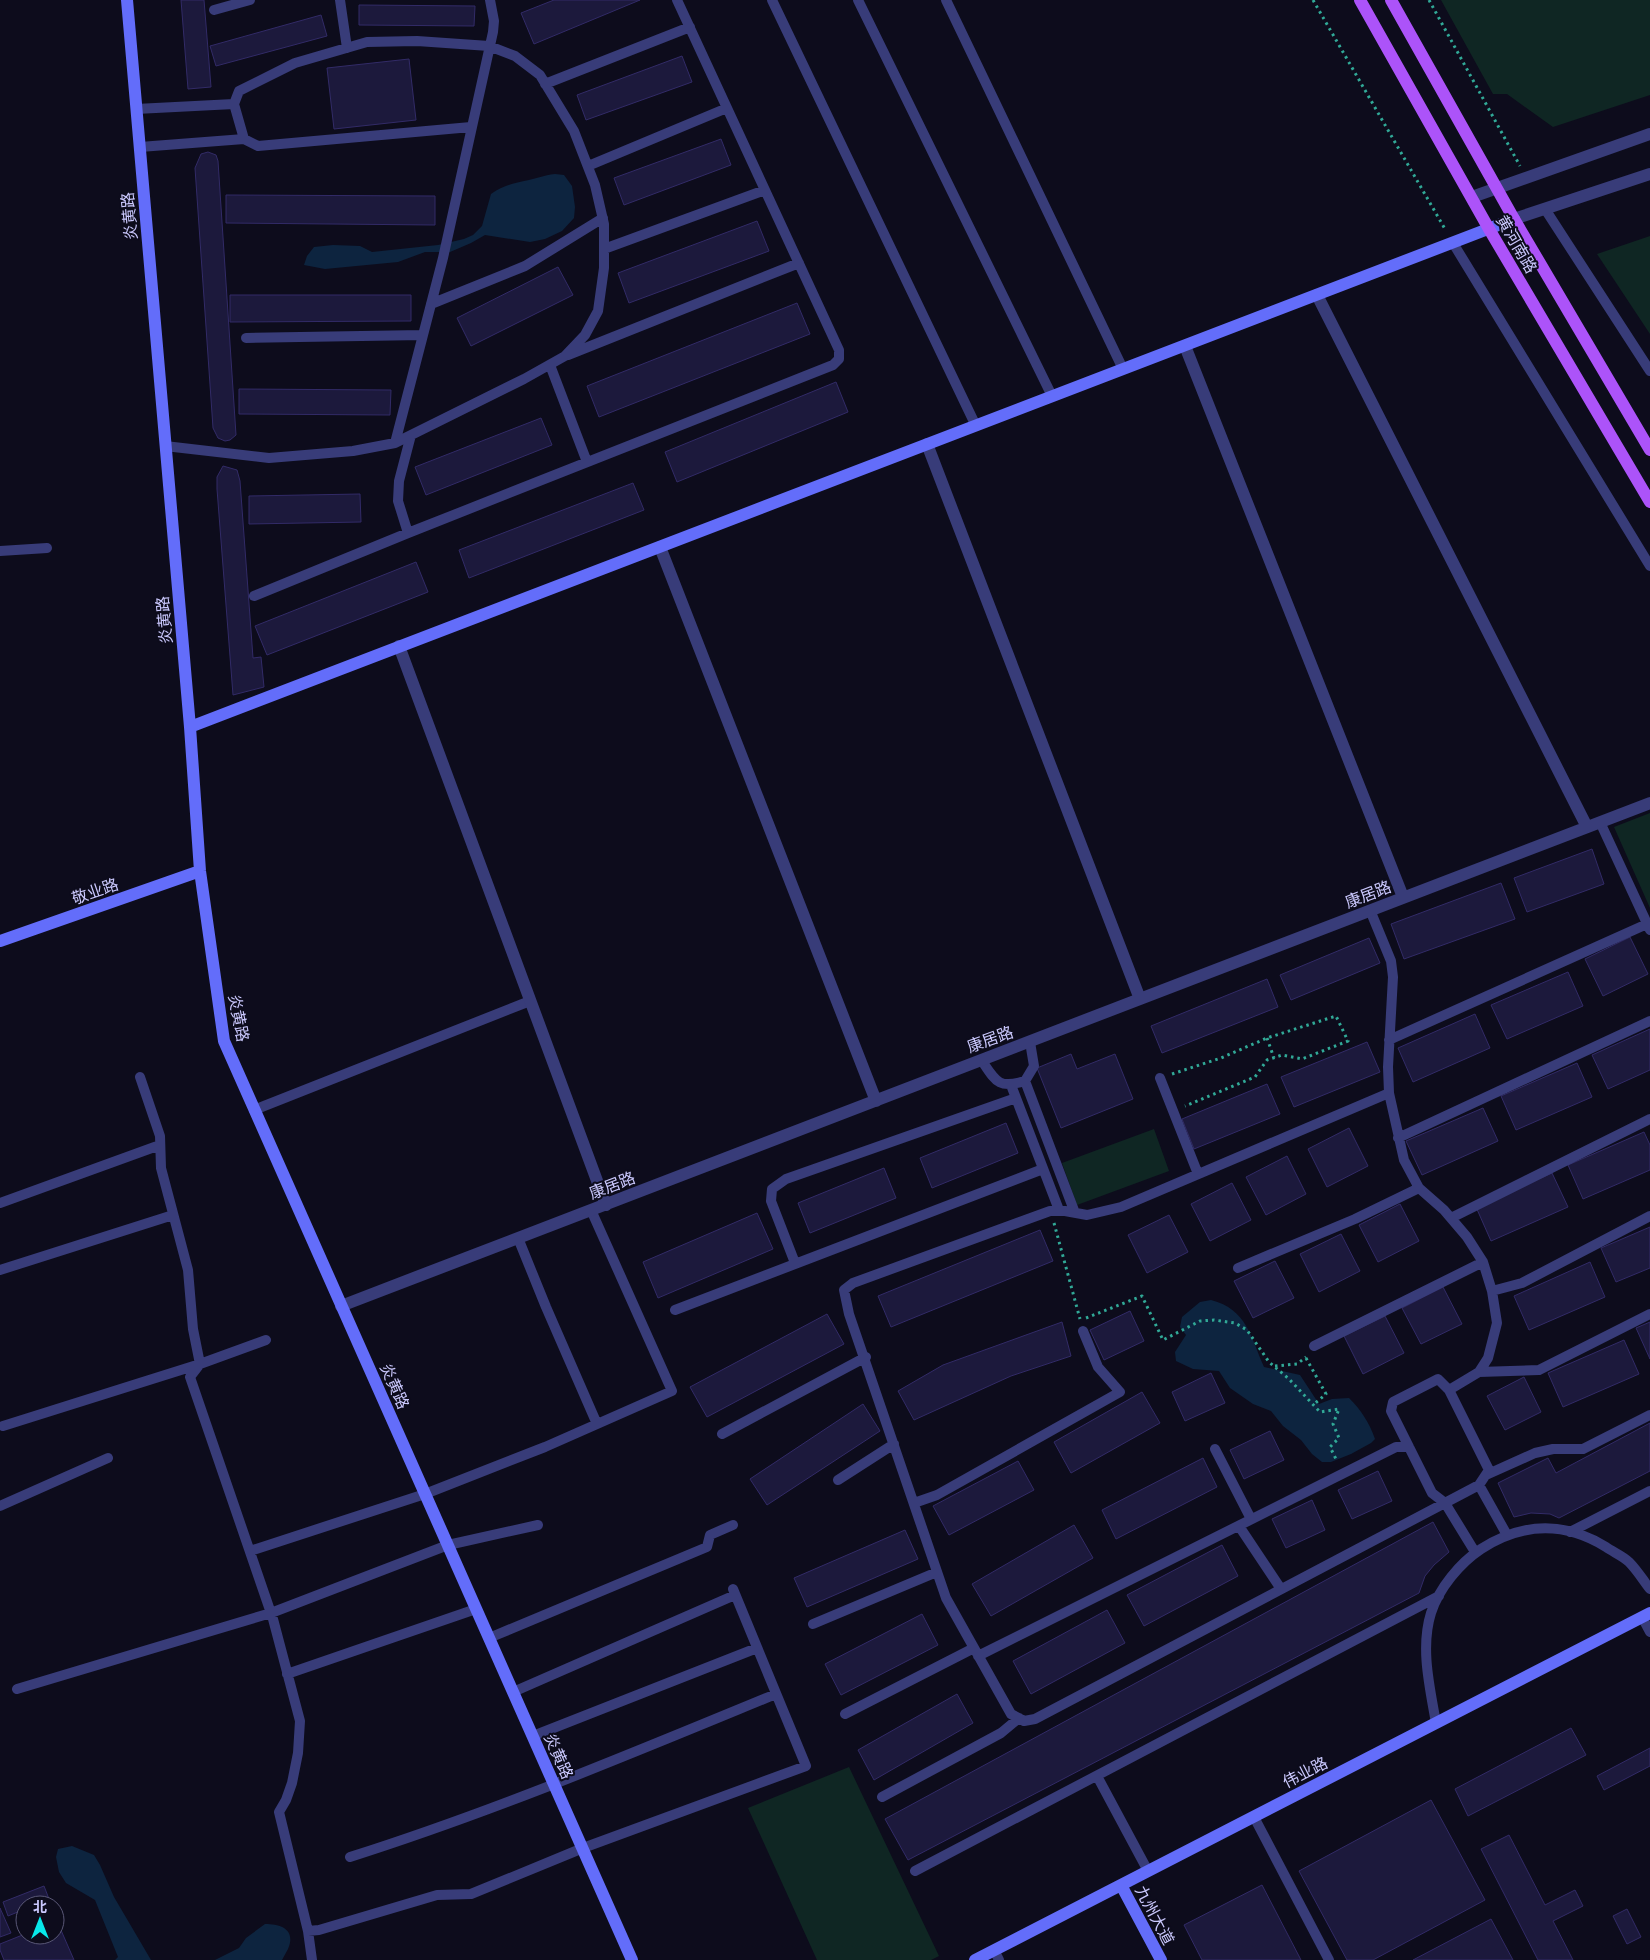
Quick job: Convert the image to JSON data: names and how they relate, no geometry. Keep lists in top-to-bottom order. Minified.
{"streets":{"main road":["黄河南路"],"street":["炎黄路","敬业路","康居路","伟业路","九州大道"]},"crossings":[["炎黄路","敬业路"],["炎黄路","康居路"],["伟业路","九州大道"]],"north":"top"}
